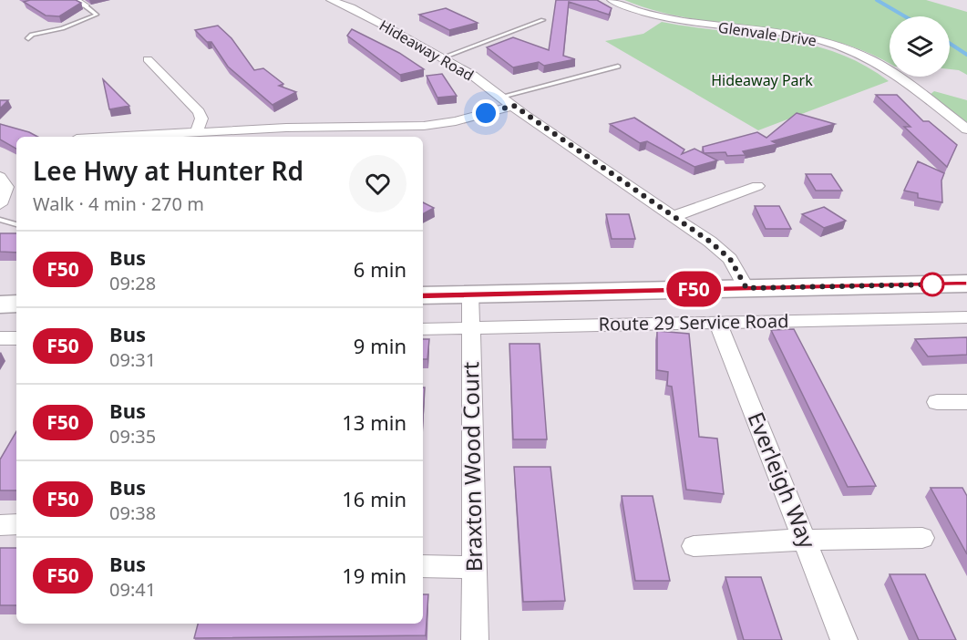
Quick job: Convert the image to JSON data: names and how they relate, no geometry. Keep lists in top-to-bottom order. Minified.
{"streets":{"street":["Glenvale Drive","Hideaway Road","Route 29 Service Road","Braxton Wood Court","Everleigh Way"]},"crossings":[["Route 29 Service Road","Braxton Wood Court"],["Route 29 Service Road","Everleigh Way"]],"parks":["Hideaway Park"],"lines":["bus line F50"],"page":{"on_map":"F50","heading":["Lee Hwy at Hunter Rd","Walk · 4 min · 270 m"],"list":[{"mark":"F50","name":"Bus","note":"09:28","value":"6 min"},{"mark":"F50","name":"Bus","note":"09:31","value":"9 min"},{"mark":"F50","name":"Bus","note":"09:35","value":"13 min"},{"mark":"F50","name":"Bus","note":"09:38","value":"16 min"},{"mark":"F50","name":"Bus","note":"09:41","value":"19 min"}]}}
